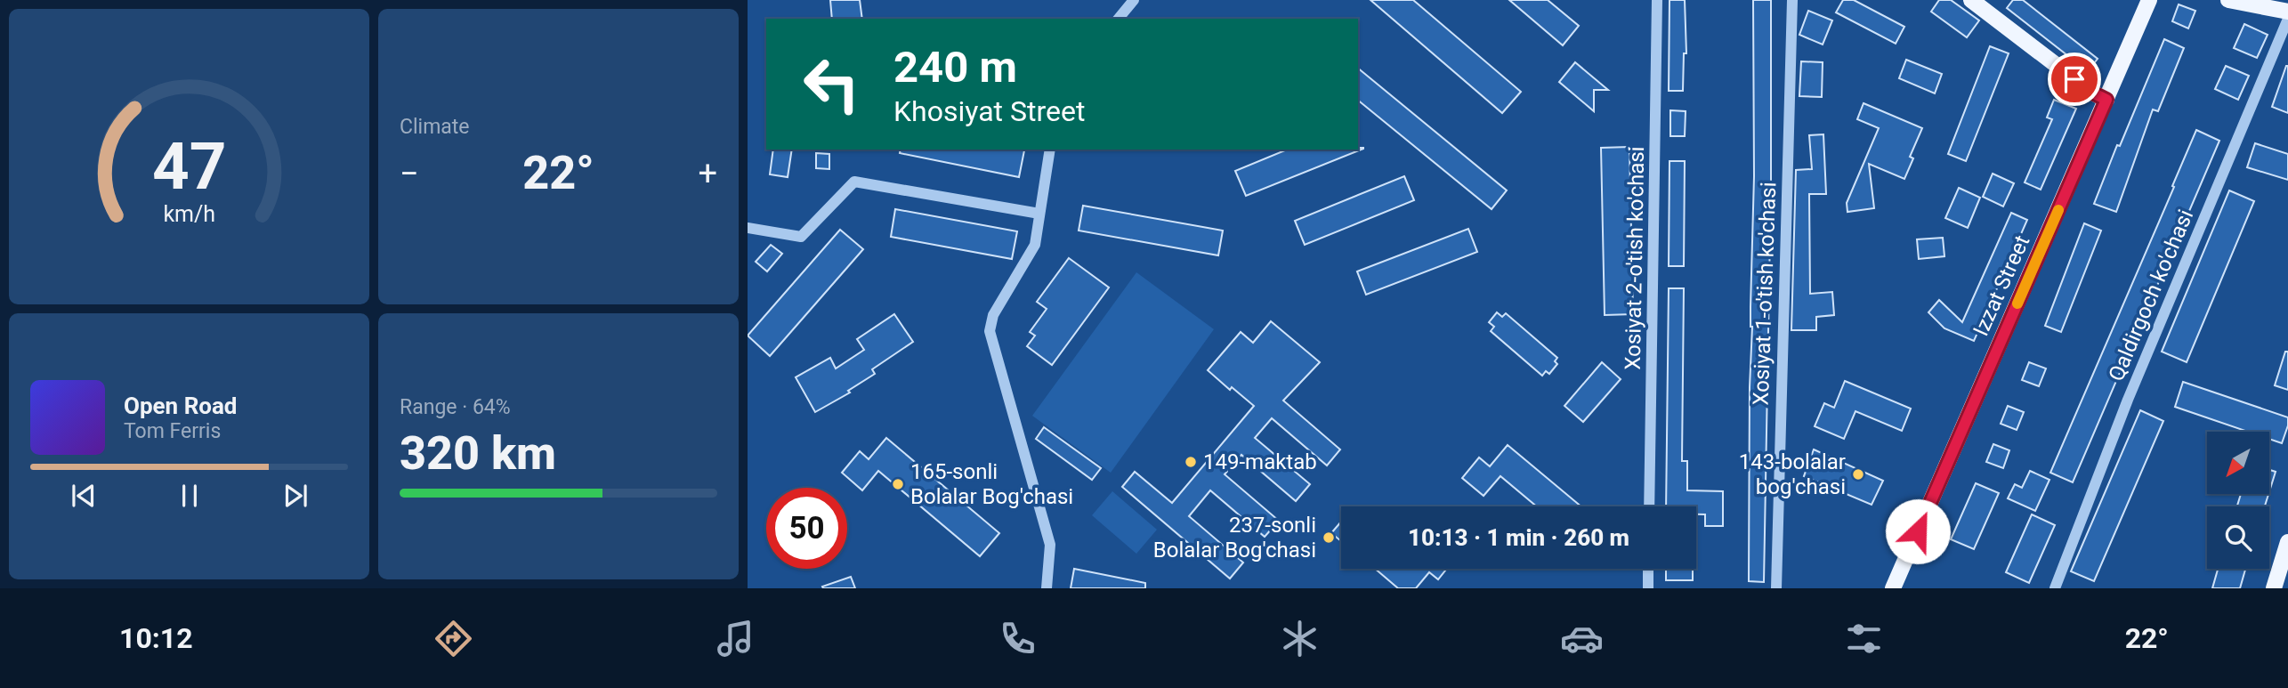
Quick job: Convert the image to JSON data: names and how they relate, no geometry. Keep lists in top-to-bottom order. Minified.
{"streets":{"main road":["Izzat Street"],"street":["Xosiyat 2-o'tish ko'chasi","Xosiyat 1-o'tish ko'chasi","Qaldirgoch ko'chasi"]},"places":["149-maktab","143-bolalar bog'chasi","165-sonli Bolalar Bog'chasi","237-sonli Bolalar Bog'chasi"],"north":"bottom left","page":{"tile":["Climate",["Range · 64%","320 km"]],"turn":["240 m","Khosiyat Street"],"heat":["−","22°","+"],"song":["Open Road","Tom Ferris"],"limit":"50","trip":"10:13 · 1 min · 260 m","tabs":["10:12","22°"],"gauge":["47","km/h"]}}
